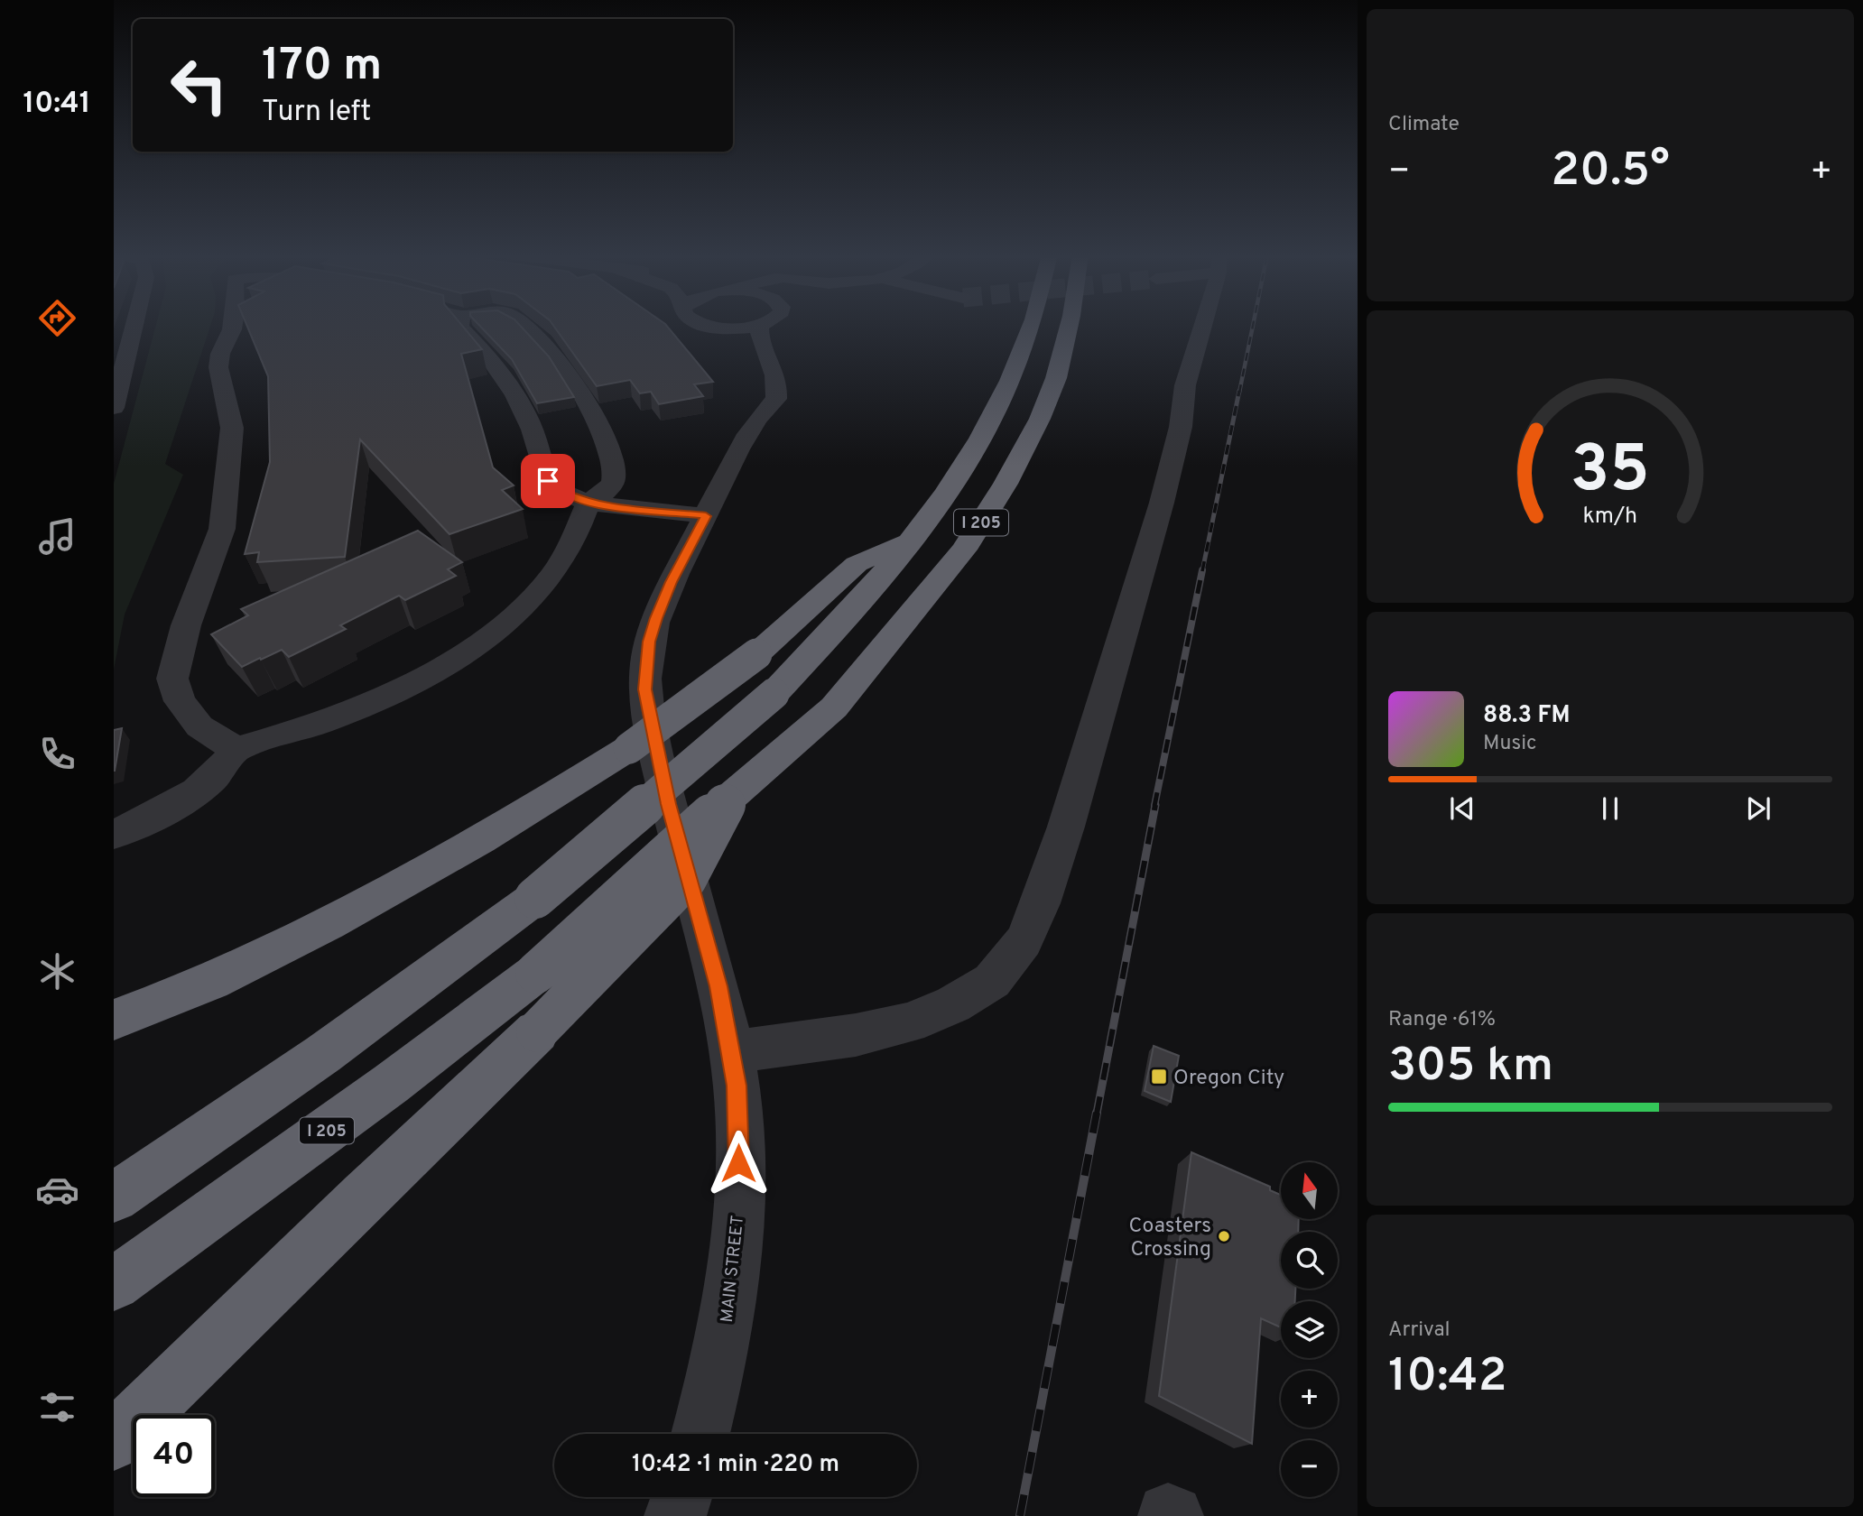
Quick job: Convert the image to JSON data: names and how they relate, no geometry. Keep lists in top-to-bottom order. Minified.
{"streets":{"highway":["I 205"],"street":["MAIN STREET"]},"places":{"transit":["Oregon City"],"other":["Coasters Crossing"]},"north":"top","page":{"tabs":"10:41","tile":["Climate",["Range · 61%","305 km"],["Arrival","10:42"]],"turn":["170 m","Turn left"],"heat":["−","20.5°","+"],"song":["88.3 FM","Music"],"map_buttons":["+","−"],"limit":"40","trip":"10:42 · 1 min · 220 m","gauge":["35","km/h"]}}
